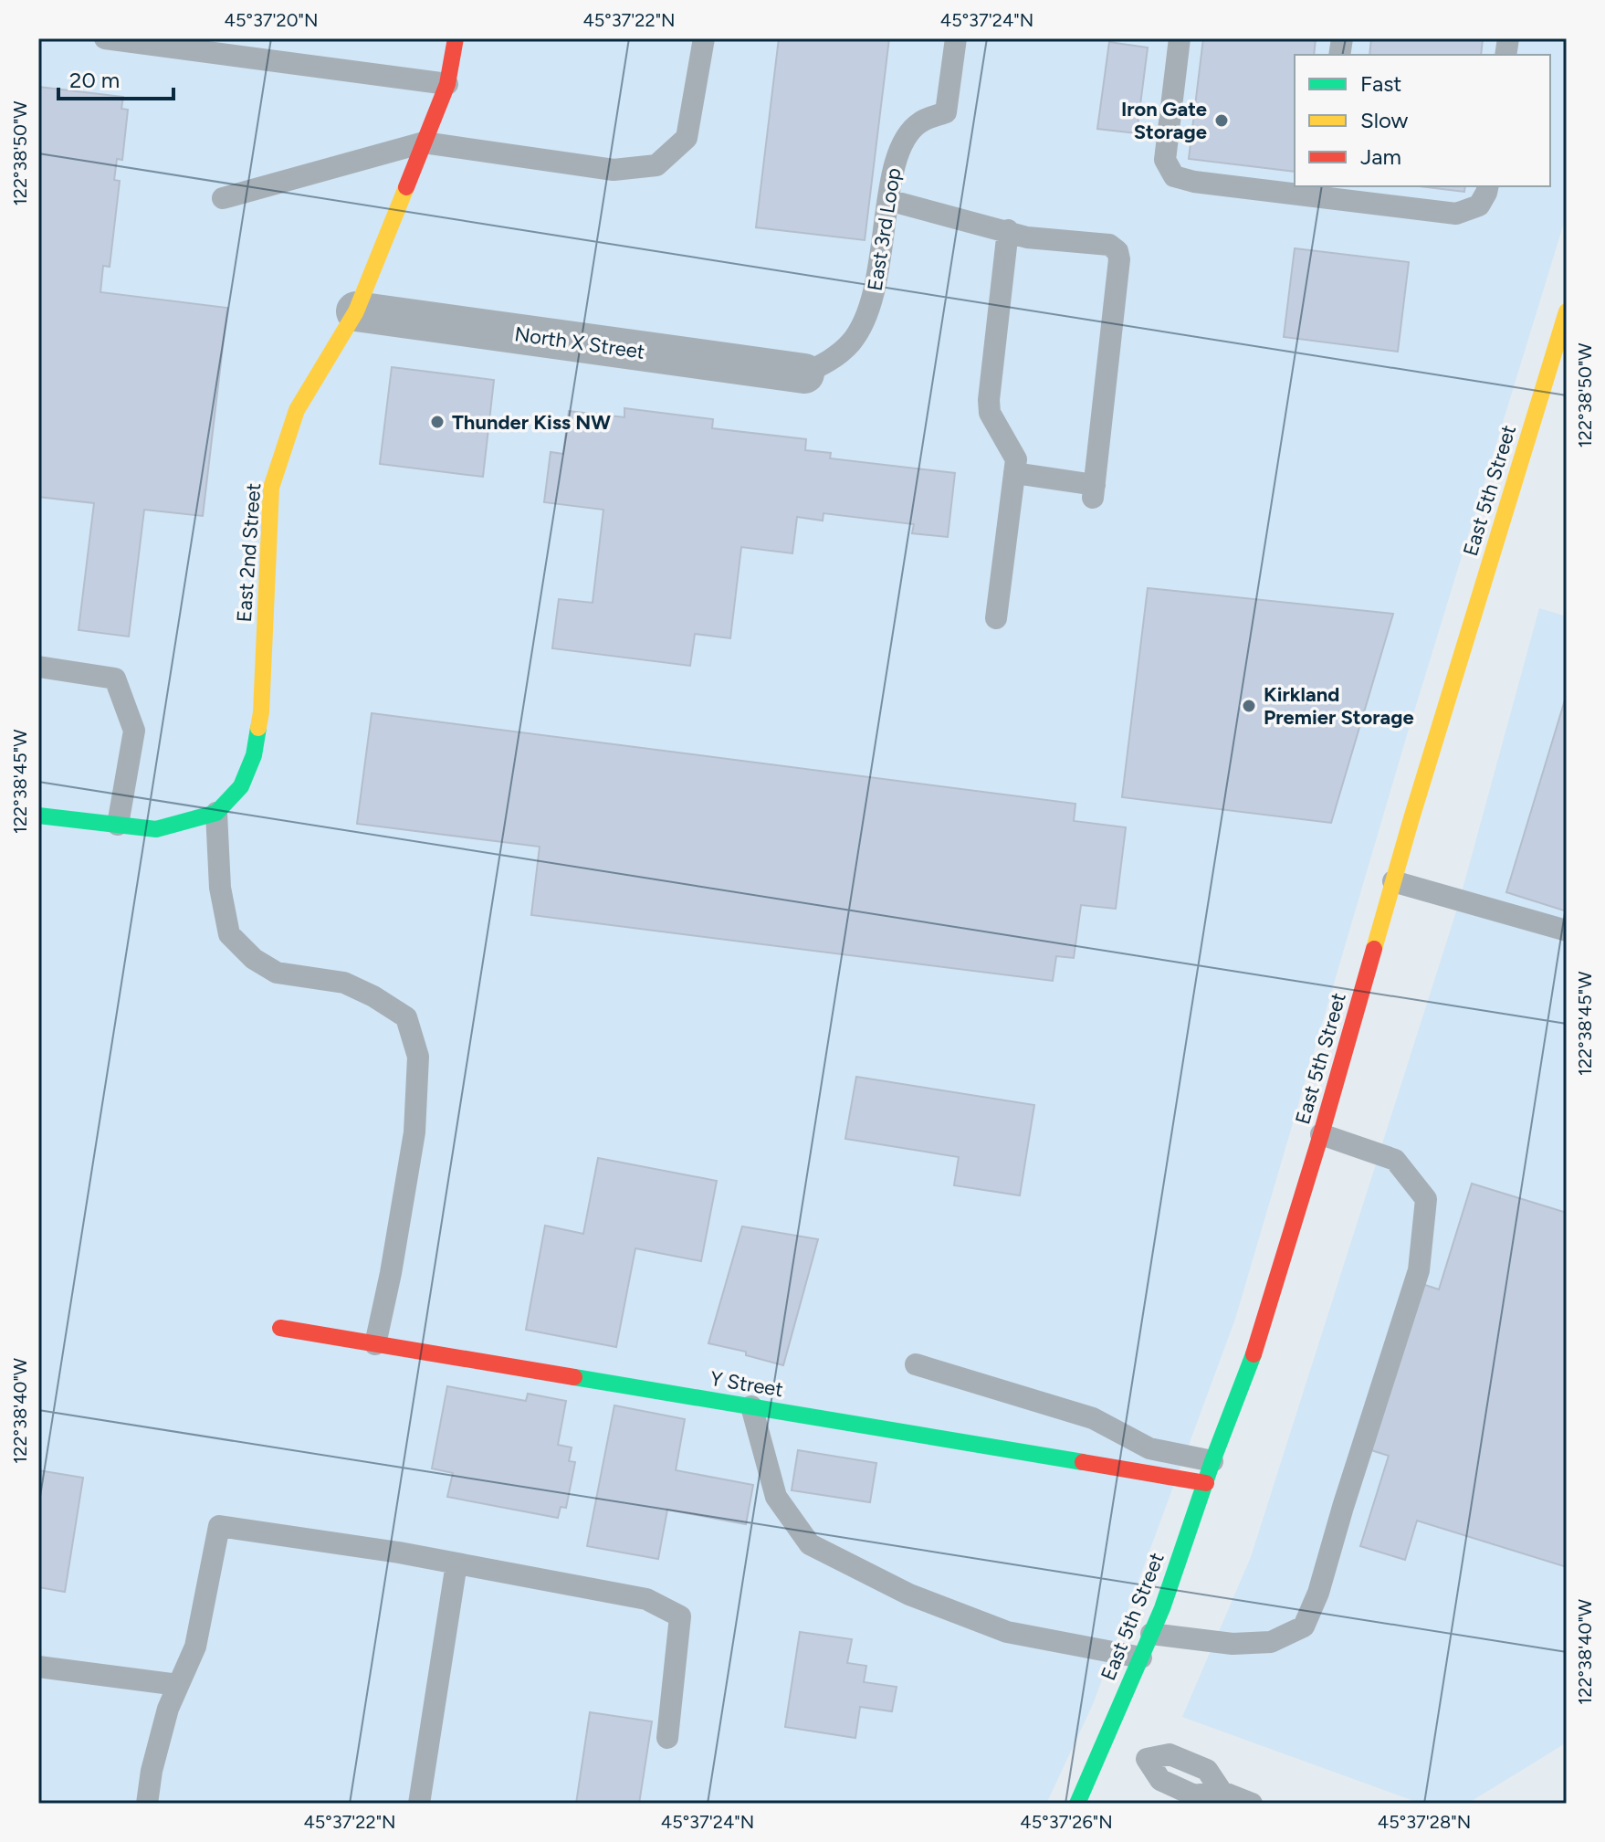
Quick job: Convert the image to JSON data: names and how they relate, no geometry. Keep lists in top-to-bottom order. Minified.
{"streets":{"street":["North X Street","East 5th Street","East 2nd Street","Y Street"],"lane":["East 3rd Loop"]},"crossings":[["East 3rd Loop","North X Street"],["North X Street","East 2nd Street"],["East 5th Street","Y Street"]],"places":["Iron Gate Storage","Thunder Kiss NW","Kirkland Premier Storage"],"legend":["Fast","Slow","Jam"],"scale_bar":"20 m","coordinates":["45°37'20\"N","45°37'22\"N","45°37'24\"N","122°38'50\"W","122°38'45\"W","122°38'40\"W","45°37'26\"N","45°37'28\"N"]}
